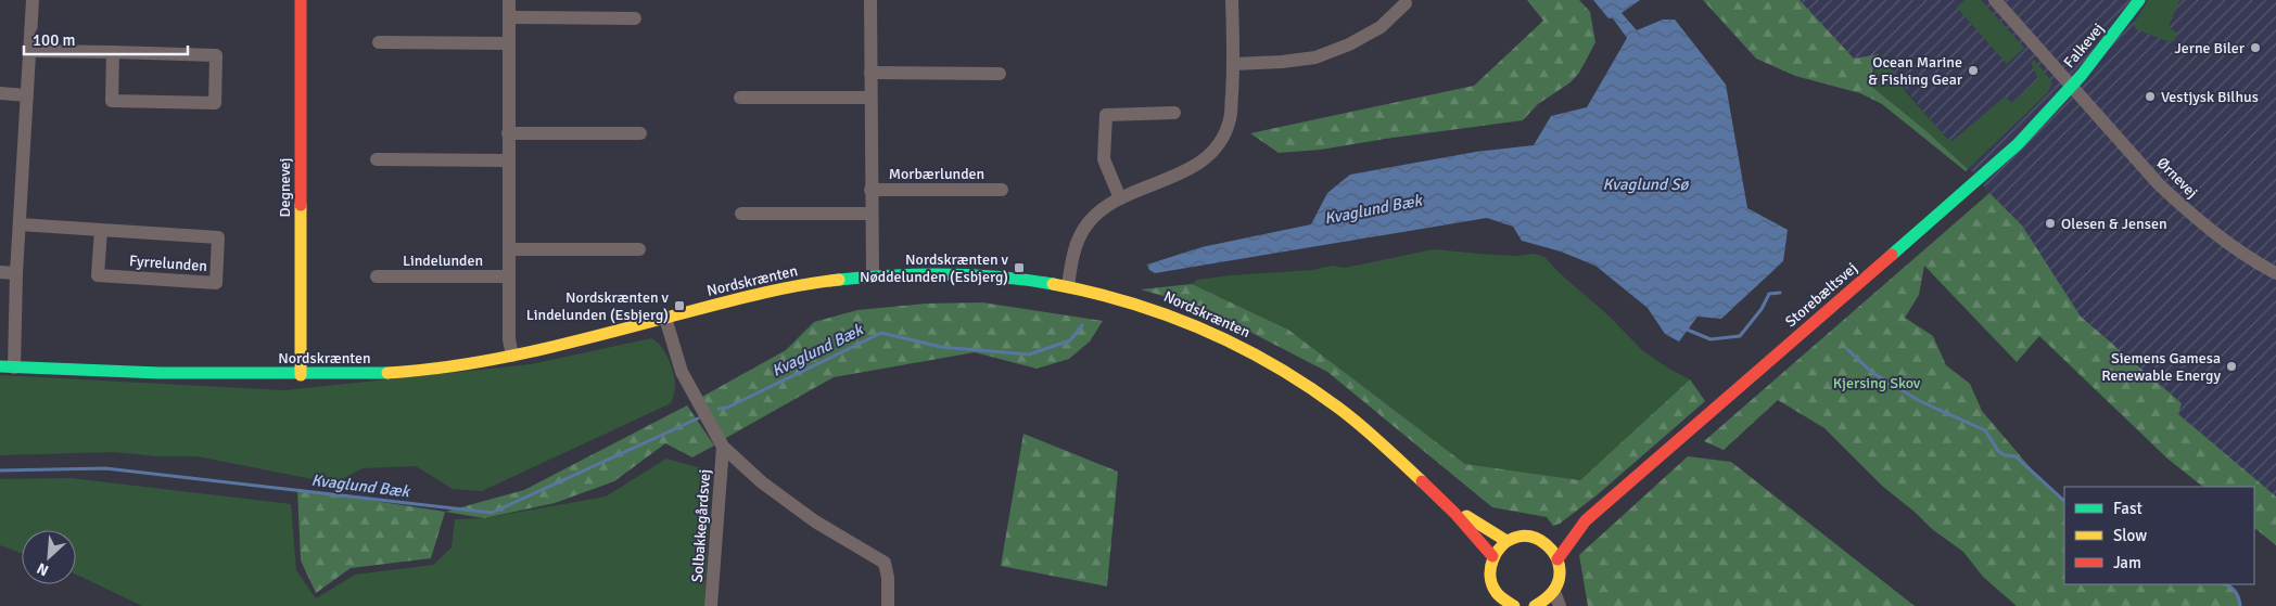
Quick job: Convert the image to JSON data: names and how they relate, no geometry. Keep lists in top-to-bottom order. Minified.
{"streets":{"street":["Falkevej","Morbærlunden","Ørnevej","Degnevej","Lindelunden","Fyrrelunden","Nordskrænten","Storebæltsvej","Solbakkegårdsvej"]},"crossings":[["Falkevej","Ørnevej"],["Falkevej","Storebæltsvej"],["Morbærlunden","Nordskrænten"],["Ørnevej","Storebæltsvej"],["Degnevej","Nordskrænten"]],"water":["Kvaglund Sø","Kvaglund Bæk"],"parks":["Kjersing Skov"],"places":{"other":["Jerne Biler","Ocean Marine & Fishing Gear","Vestjysk Bilhus","Olesen & Jensen","Siemens Gamesa Renewable Energy"],"transit":["Nordskrænten v Nøddelunden (Esbjerg)","Nordskrænten v Lindelunden (Esbjerg)"]},"legend":["Fast","Slow","Jam"],"scale_bar":"100 m","north":"bottom left"}
